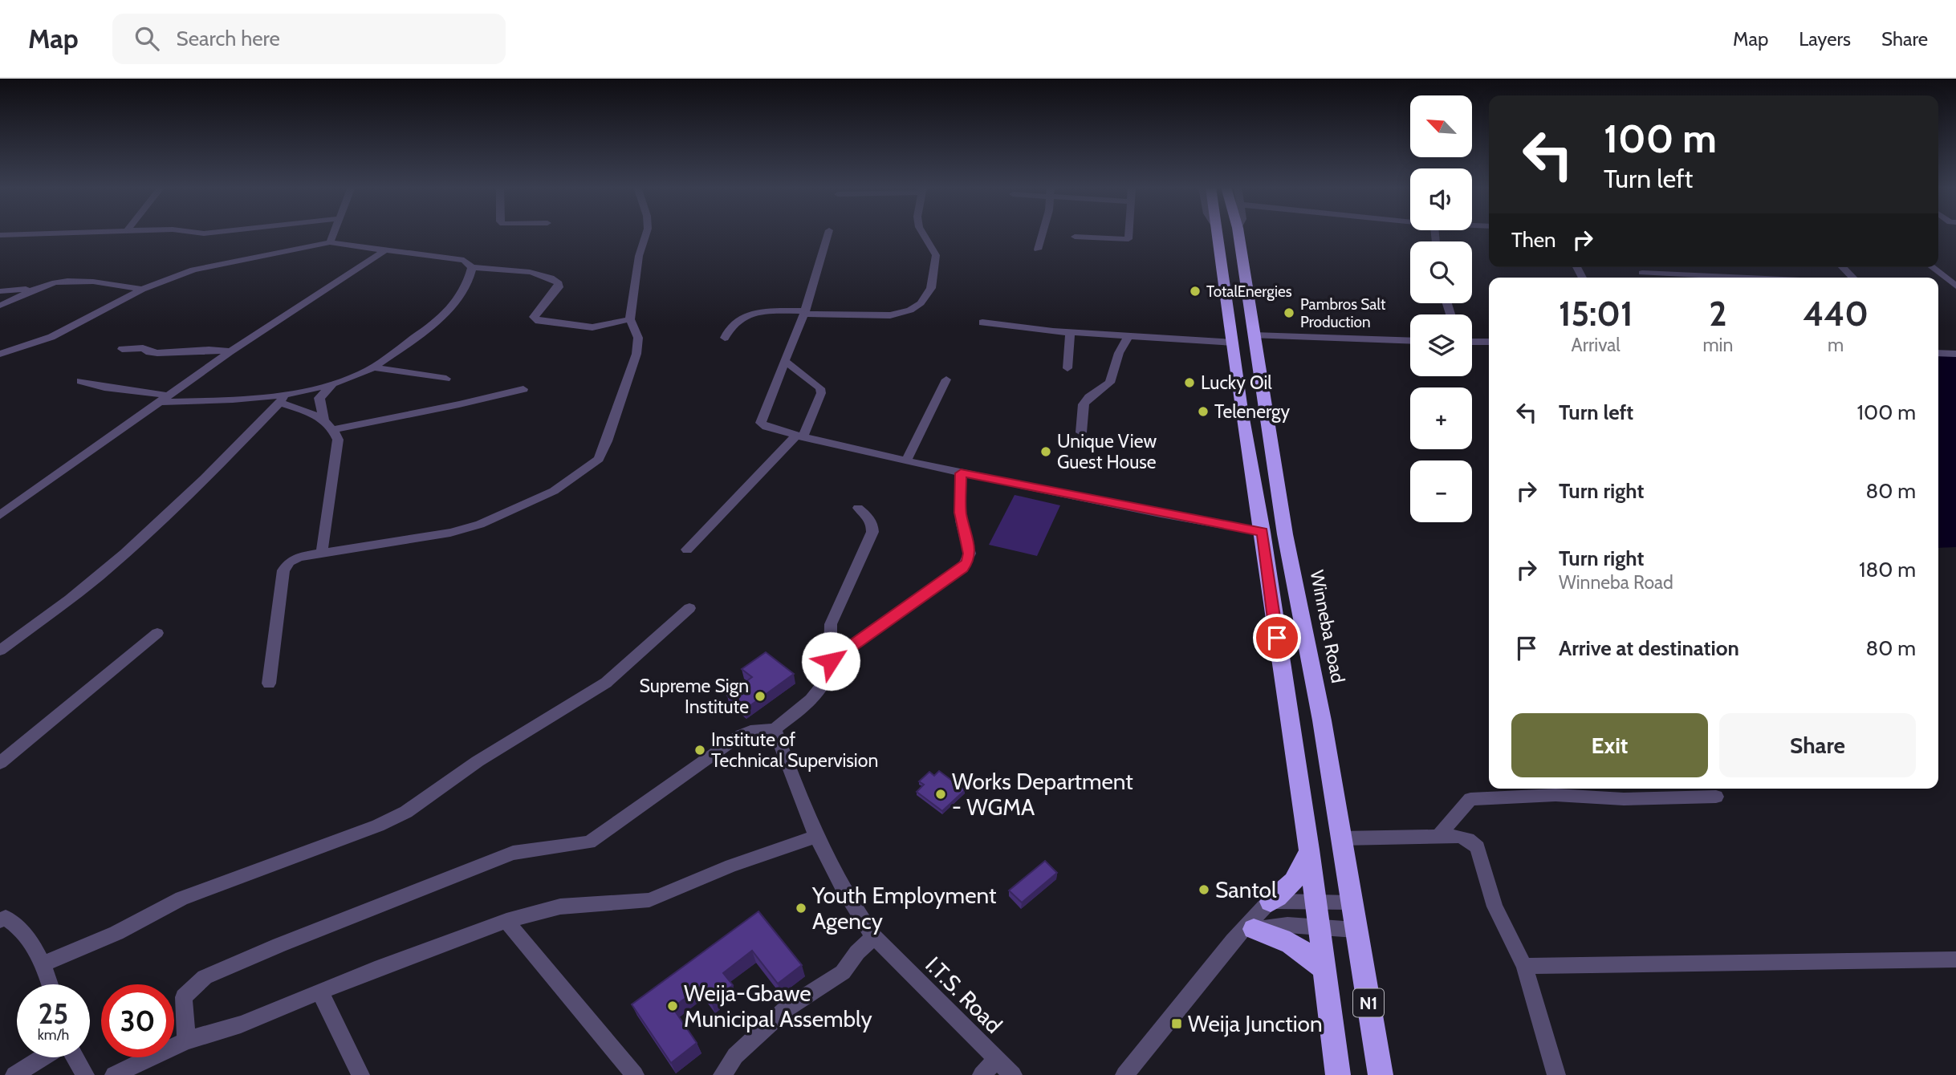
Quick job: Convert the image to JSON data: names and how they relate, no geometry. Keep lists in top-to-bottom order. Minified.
{"streets":{"highway":["Winneba Road","N1"],"street":["I.T.S. Road"]},"places":{"other":["TotalEnergies","Pambros Salt Production","Lucky Oil","Telenergy","Unique View Guest House","Supreme Sign Institute","Institute of Technical Supervision","Works Department - WGMA","Santol","Youth Employment Agency","Weija-Gbawe Municipal Assembly"],"transit":["Weija Junction"]},"north":"top left","page":{"header":"Map","search":"Search here","nav":["Map","Layers","Share"],"map_buttons":["+","−"],"turn":["100 m","Turn left"],"then":"Then","eta":["15:01","Arrival","2","min","440","m"],"list":[{"name":"Turn left","value":"100 m"},{"name":"Turn right","value":"80 m"},{"name":"Turn right","note":"Winneba Road","value":"180 m"},{"name":"Arrive at destination","value":"80 m"}],"buttons":["Exit","Share"],"speed":"25 km/h","limit":"30"}}
